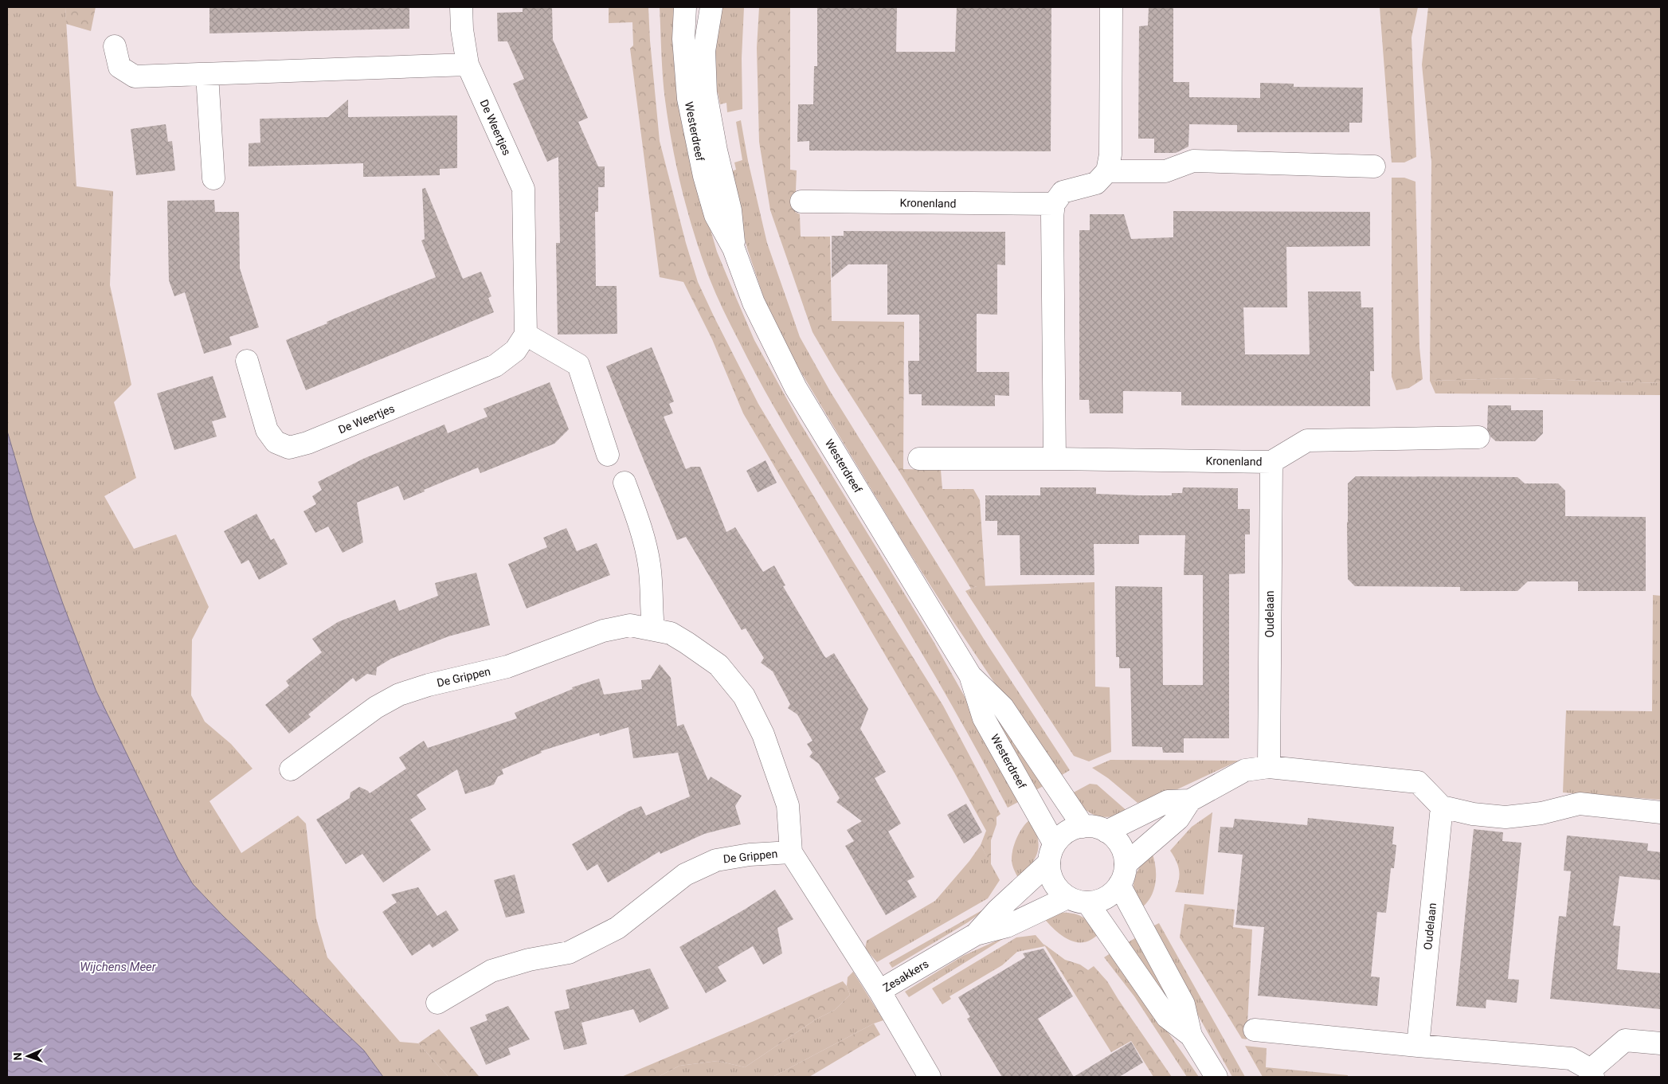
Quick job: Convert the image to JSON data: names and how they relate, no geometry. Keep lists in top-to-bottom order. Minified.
{"streets":{"street":["De Weertjes","Westerdreef","Kronenland","Oudelaan","De Grippen","Zesakkers"]},"crossings":[["Westerdreef","Zesakkers"],["Kronenland","Oudelaan"],["De Grippen","Zesakkers"]],"water":["Wijchens Meer"],"north":"left"}
